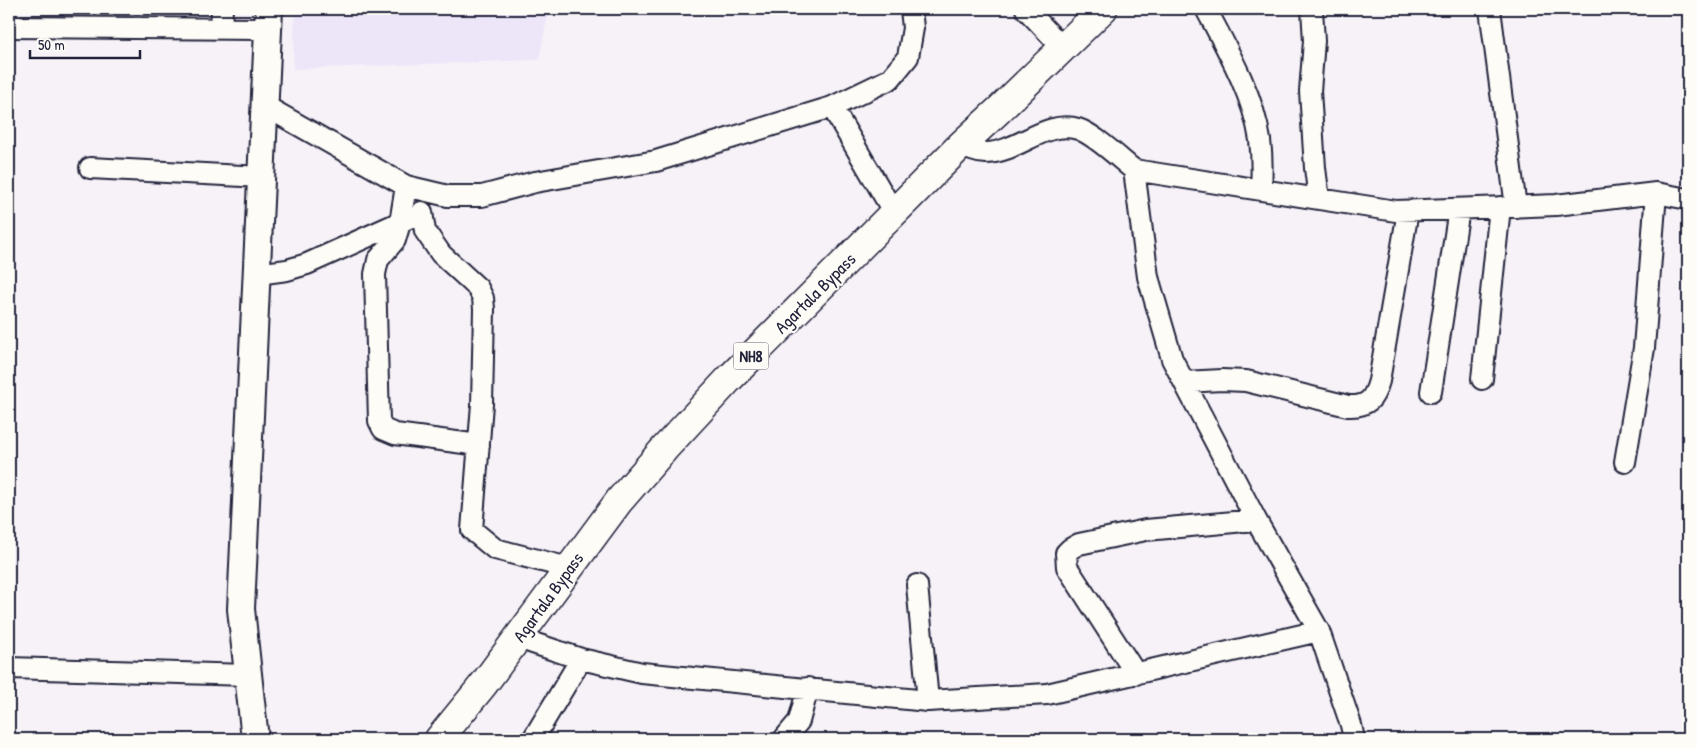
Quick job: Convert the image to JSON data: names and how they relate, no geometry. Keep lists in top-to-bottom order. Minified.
{"streets":{"highway":["Agartala Bypass","NH8"]},"scale_bar":"50 m"}
